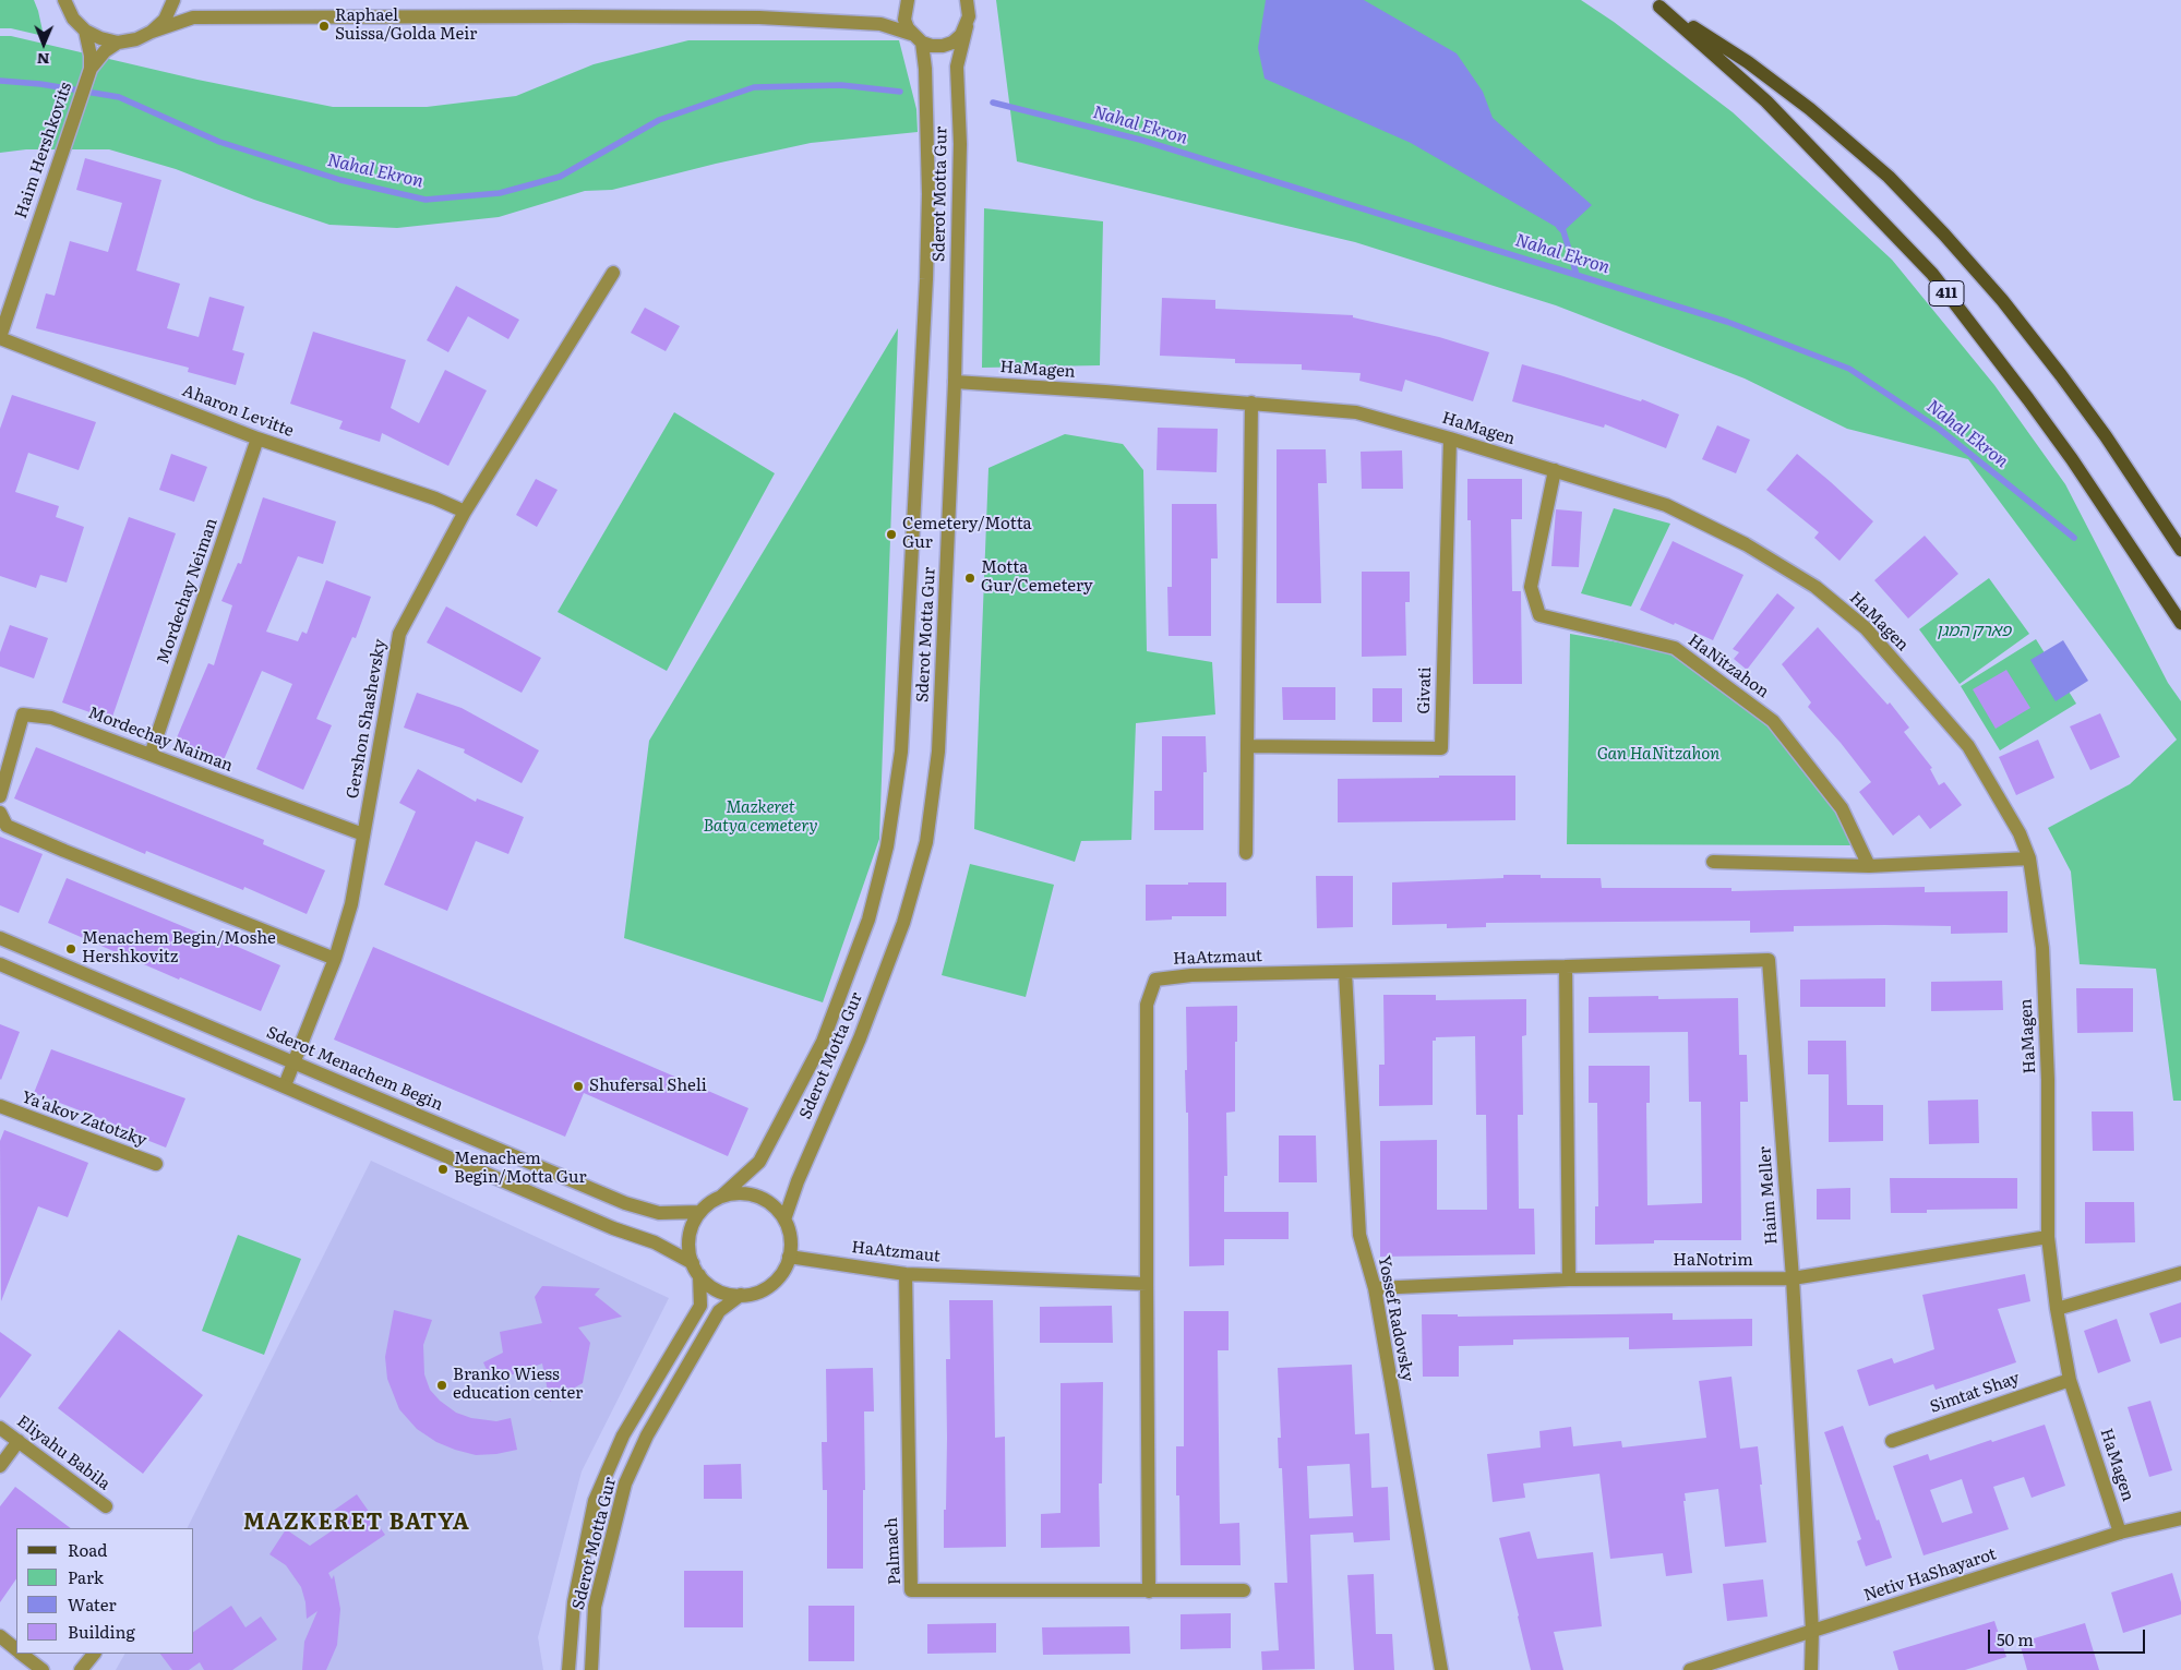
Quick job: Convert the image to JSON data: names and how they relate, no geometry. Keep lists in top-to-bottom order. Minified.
{"streets":{"main road":["411"],"street":["Haim Hershkovits","Sderot Motta Gur","HaMagen","Aharon Levitte","Mordechay Neiman","HaNitzahon","Givati","Gershon Shashevsky","Mordechay Naiman","HaAtzmaut","Sderot Menachem Begin","Ya'akov Zatotzky","Haim Meller","HaNotrim","Yossef Radovsky","Simtat Shay","Eliyahu Babila","Palmach","Netiv HaShayarot"]},"crossings":[["Haim Hershkovits","Aharon Levitte"],["Sderot Motta Gur","HaMagen"],["Sderot Motta Gur","HaAtzmaut"],["Sderot Motta Gur","Sderot Menachem Begin"],["HaMagen","HaNitzahon"],["HaMagen","Givati"],["HaMagen","HaNotrim"],["HaMagen","Simtat Shay"],["HaMagen","Netiv HaShayarot"],["Aharon Levitte","Mordechay Neiman"],["Aharon Levitte","Gershon Shashevsky"],["Mordechay Neiman","Mordechay Naiman"],["Gershon Shashevsky","Mordechay Naiman"],["Gershon Shashevsky","Sderot Menachem Begin"],["HaAtzmaut","Sderot Menachem Begin"],["HaAtzmaut","Haim Meller"],["HaAtzmaut","Yossef Radovsky"],["HaAtzmaut","Palmach"],["Haim Meller","HaNotrim"],["Haim Meller","Netiv HaShayarot"],["HaNotrim","Yossef Radovsky"]],"districts":["MAZKERET BATYA"],"water":["Nahal Ekron"],"parks":["פארק המגן","Gan HaNitzahon","Mazkeret Batya cemetery"],"places":["Raphael Suissa/Golda Meir","Cemetery/Motta Gur","Motta Gur/Cemetery","Menachem Begin/Moshe Hershkovitz","Shufersal Sheli","Menachem Begin/Motta Gur","Branko Wiess education center"],"legend":["Road","Park","Water","Building"],"scale_bar":"50 m","north":"bottom"}
